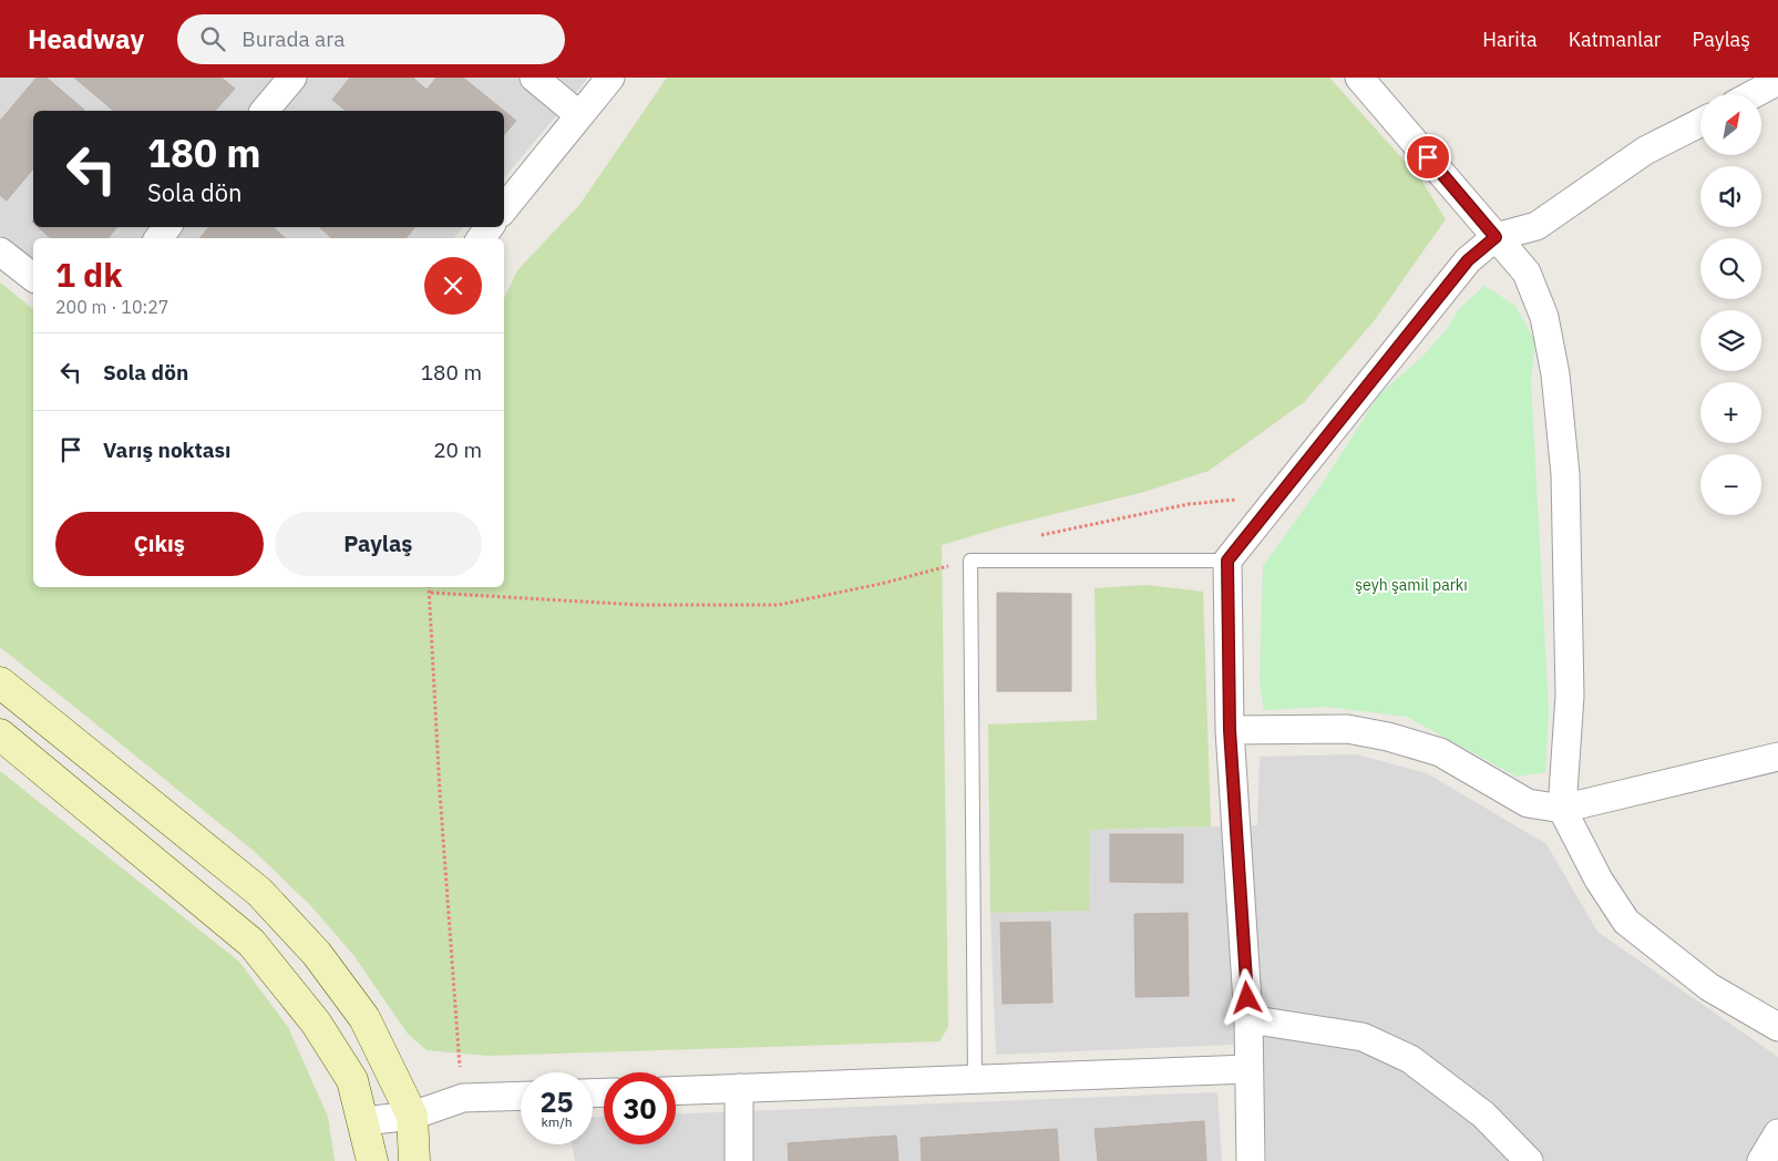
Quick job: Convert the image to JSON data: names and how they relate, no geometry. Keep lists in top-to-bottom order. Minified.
{"parks":["şeyh şamil parkı"],"north":"top right","page":{"header":"Headway","search":"Burada ara","nav":["Harita","Katmanlar","Paylaş"],"map_buttons":["+","−"],"turn":["180 m","Sola dön"],"heading":["1 dk","200 m · 10:27"],"list":[{"name":"Sola dön","value":"180 m"},{"name":"Varış noktası","value":"20 m"}],"buttons":["Çıkış","Paylaş"],"speed":"25 km/h","limit":"30"}}
